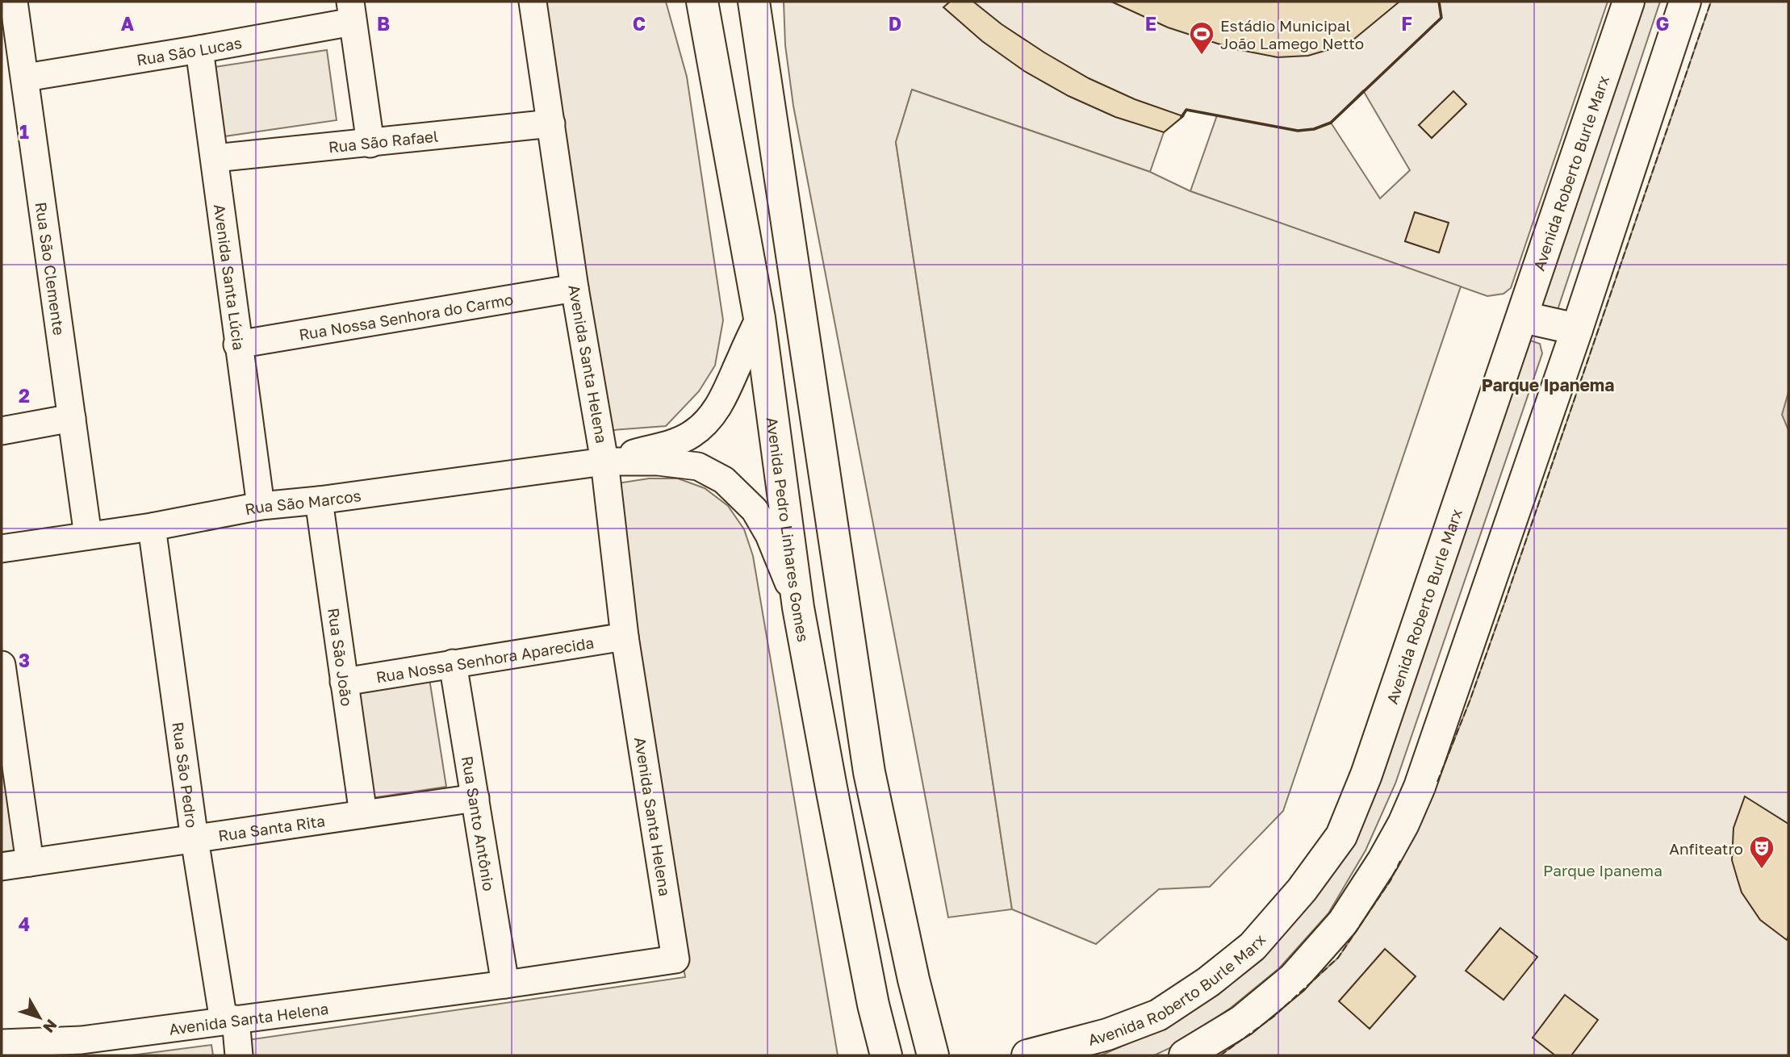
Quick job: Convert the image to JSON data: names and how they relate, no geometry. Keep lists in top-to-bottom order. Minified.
{"streets":{"main road":["Avenida Roberto Burle Marx","Avenida Pedro Linhares Gomes"],"street":["Rua São Lucas","Rua São Rafael","Rua São Clemente","Avenida Santa Lúcia","Rua Nossa Senhora do Carmo","Avenida Santa Helena","Rua São Marcos","Rua São João","Rua Nossa Senhora Aparecida","Rua São Pedro","Rua Santo Antônio","Rua Santa Rita"]},"crossings":[["Rua São Lucas","Rua São Clemente"],["Rua São Lucas","Avenida Santa Lúcia"],["Rua São Rafael","Avenida Santa Lúcia"],["Rua São Rafael","Avenida Santa Helena"],["Rua São Clemente","Rua São Marcos"],["Avenida Santa Lúcia","Rua Nossa Senhora do Carmo"],["Avenida Santa Lúcia","Rua São Marcos"],["Rua Nossa Senhora do Carmo","Avenida Santa Helena"],["Avenida Santa Helena","Rua São Marcos"],["Avenida Santa Helena","Rua Nossa Senhora Aparecida"],["Avenida Santa Helena","Rua São Pedro"],["Avenida Santa Helena","Rua Santo Antônio"],["Rua São Marcos","Rua São João"],["Rua São Marcos","Rua São Pedro"],["Rua São João","Rua Nossa Senhora Aparecida"],["Rua São João","Rua Santa Rita"],["Rua Nossa Senhora Aparecida","Rua Santo Antônio"],["Rua São Pedro","Rua Santa Rita"],["Rua Santo Antônio","Rua Santa Rita"]],"districts":["Parque Ipanema"],"parks":["Parque Ipanema"],"places":{"sports":["Estádio Municipal João Lamego Netto"],"theatre":["Anfiteatro"]},"north":"bottom right","grid":{"columns":["A","B","C","D","E","F","G"],"rows":["1","2","3","4"]}}
